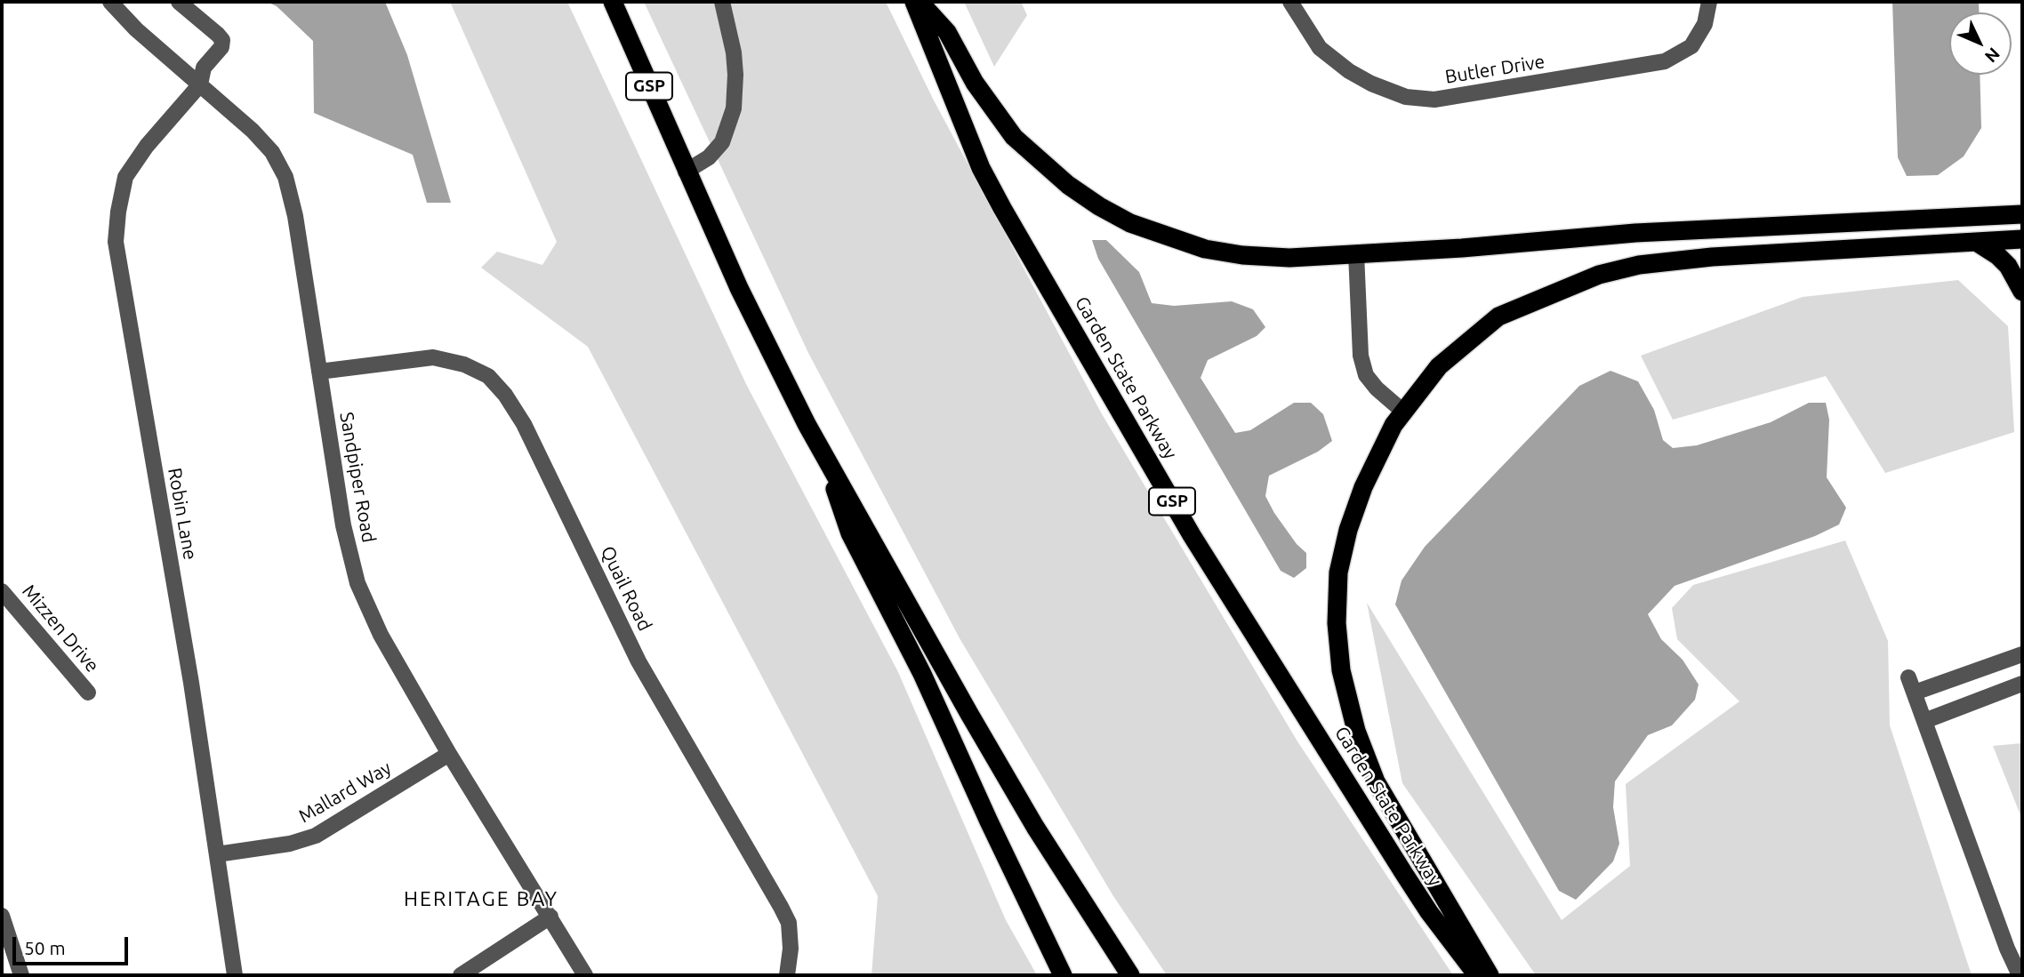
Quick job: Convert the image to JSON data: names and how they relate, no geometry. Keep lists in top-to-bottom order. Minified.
{"streets":{"highway":["GSP","Garden State Parkway"],"street":["Butler Drive","Sandpiper Road","Robin Lane","Quail Road","Mizzen Drive","Mallard Way"]},"crossings":[["Sandpiper Road","Robin Lane"],["Sandpiper Road","Quail Road"],["Sandpiper Road","Mallard Way"],["Robin Lane","Mallard Way"]],"districts":["HERITAGE BAY"],"scale_bar":"50 m","north":"bottom right"}
